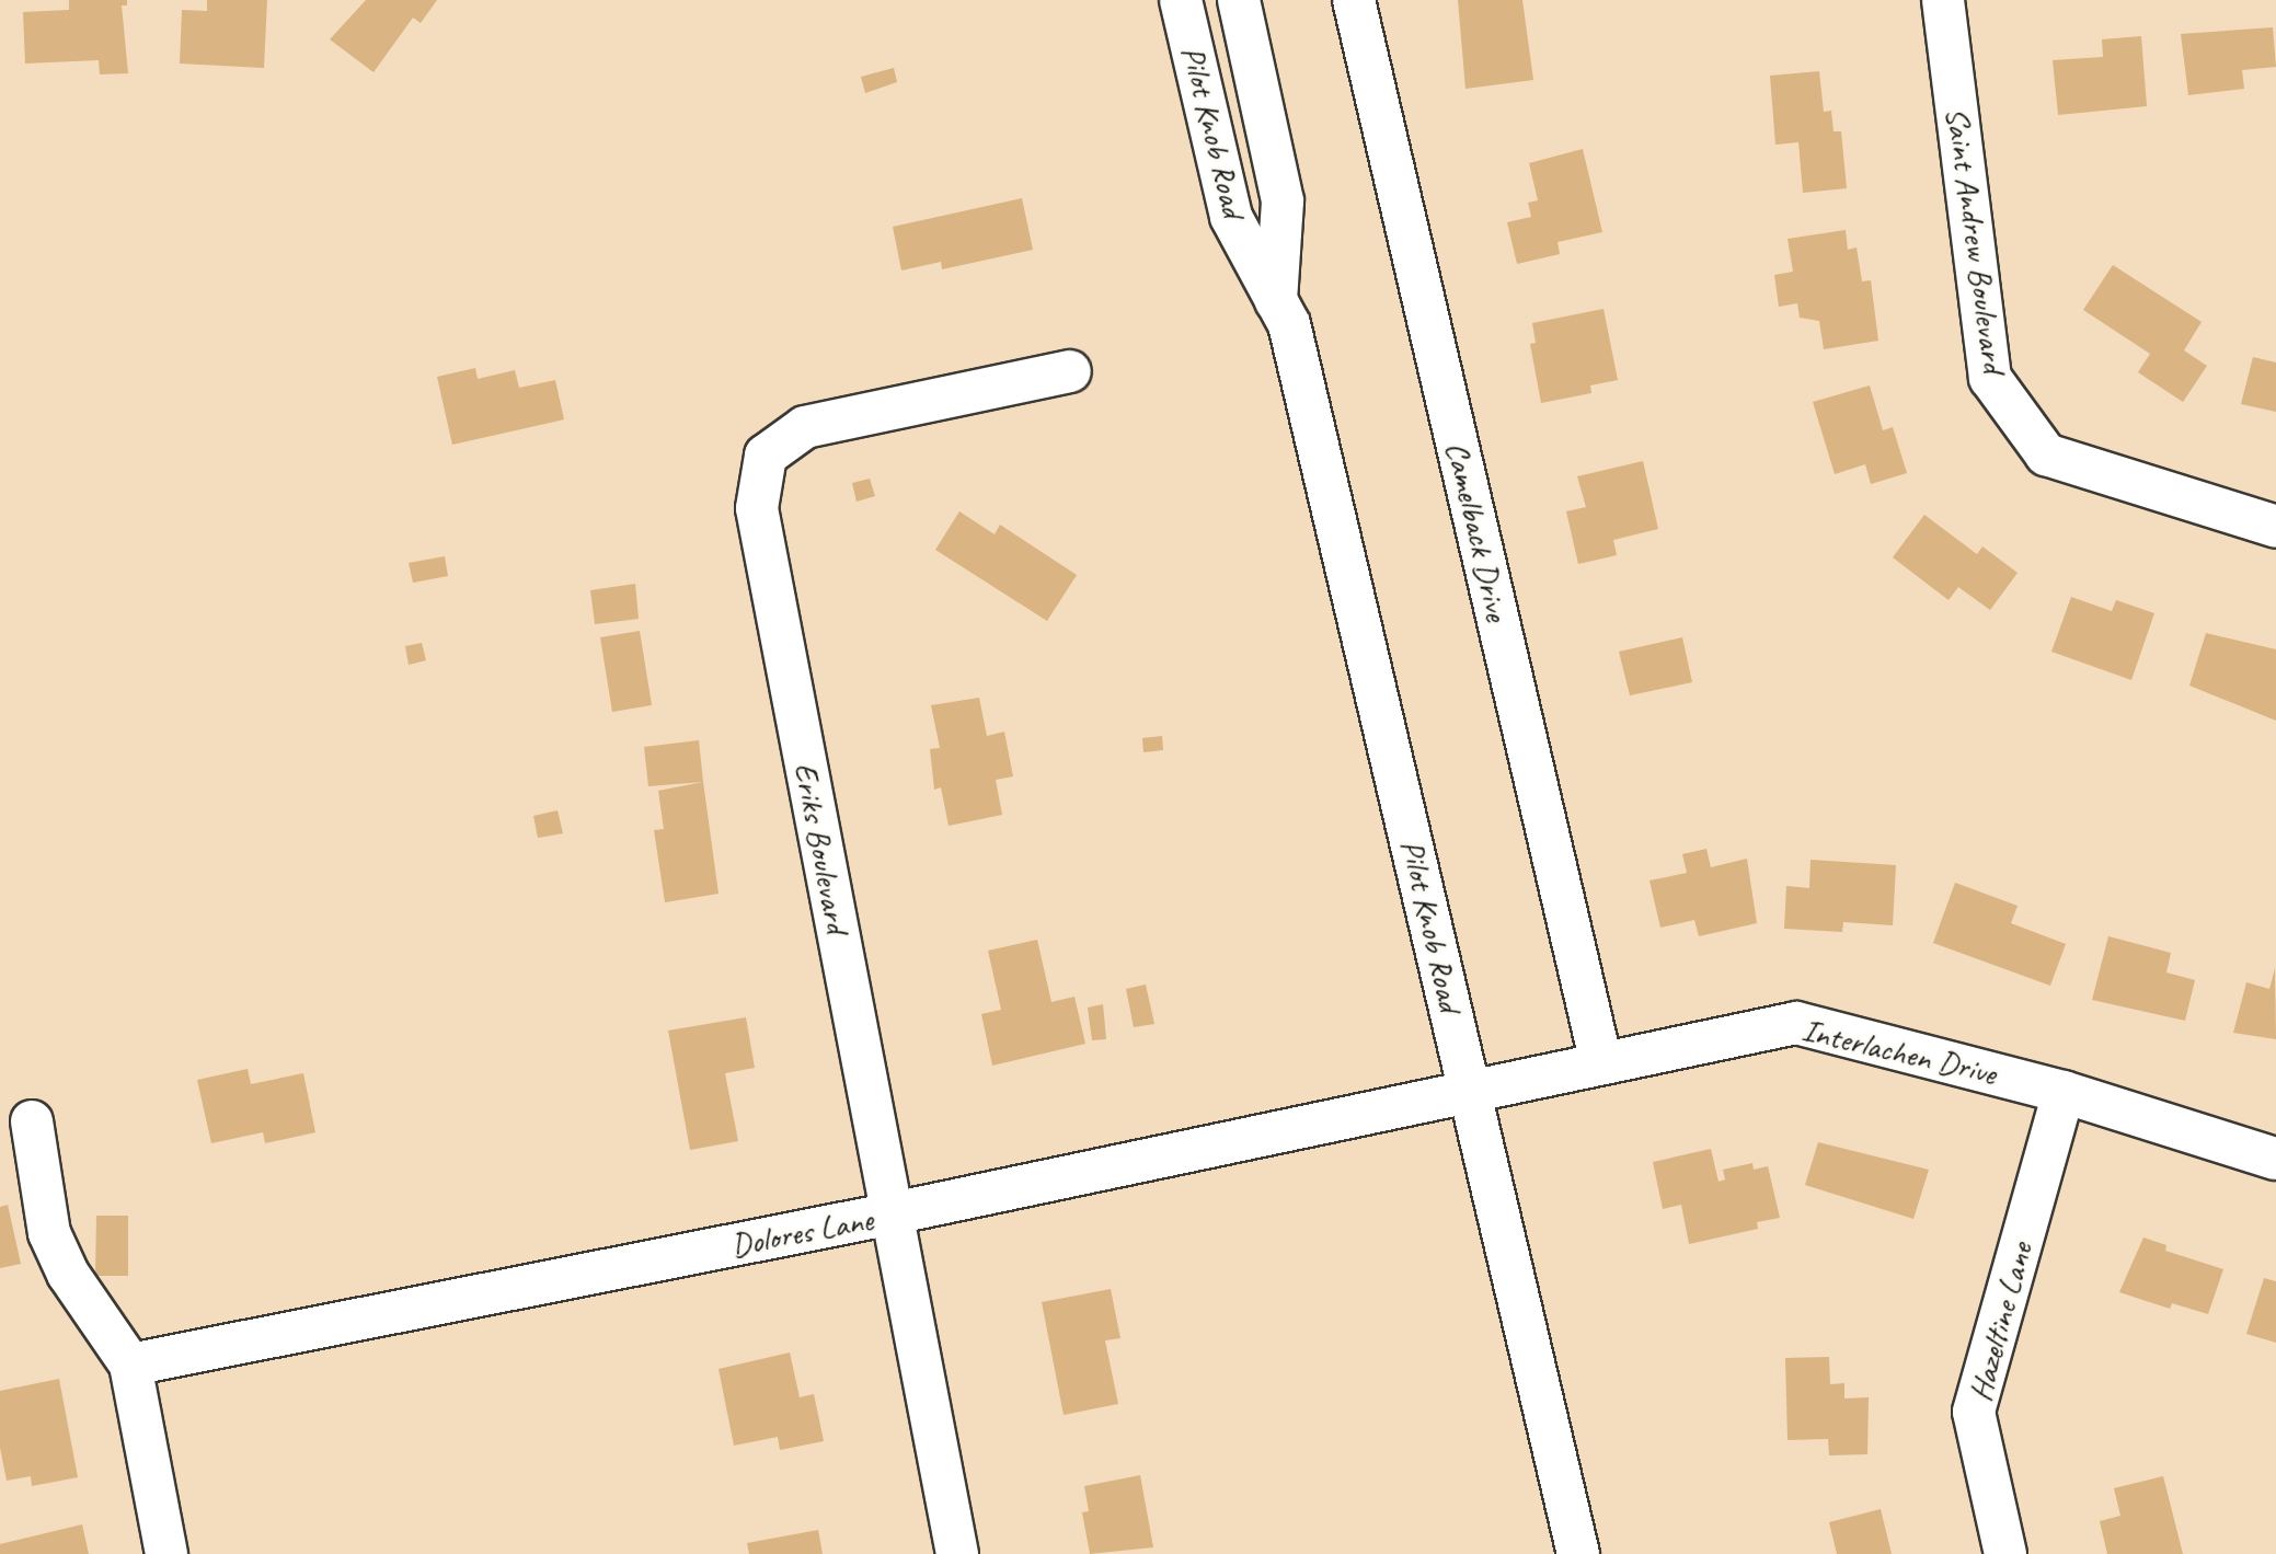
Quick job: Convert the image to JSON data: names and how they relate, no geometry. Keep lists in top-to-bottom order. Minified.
{"streets":{"street":["Pilot Knob Road","Saint Andrew Boulevard","Camelback Drive","Eriks Boulevard","Interlachen Drive","Dolores Lane","Hazeltine Lane"]},"crossings":[["Pilot Knob Road","Interlachen Drive"],["Pilot Knob Road","Dolores Lane"],["Camelback Drive","Interlachen Drive"],["Eriks Boulevard","Dolores Lane"],["Interlachen Drive","Dolores Lane"],["Interlachen Drive","Hazeltine Lane"]]}
